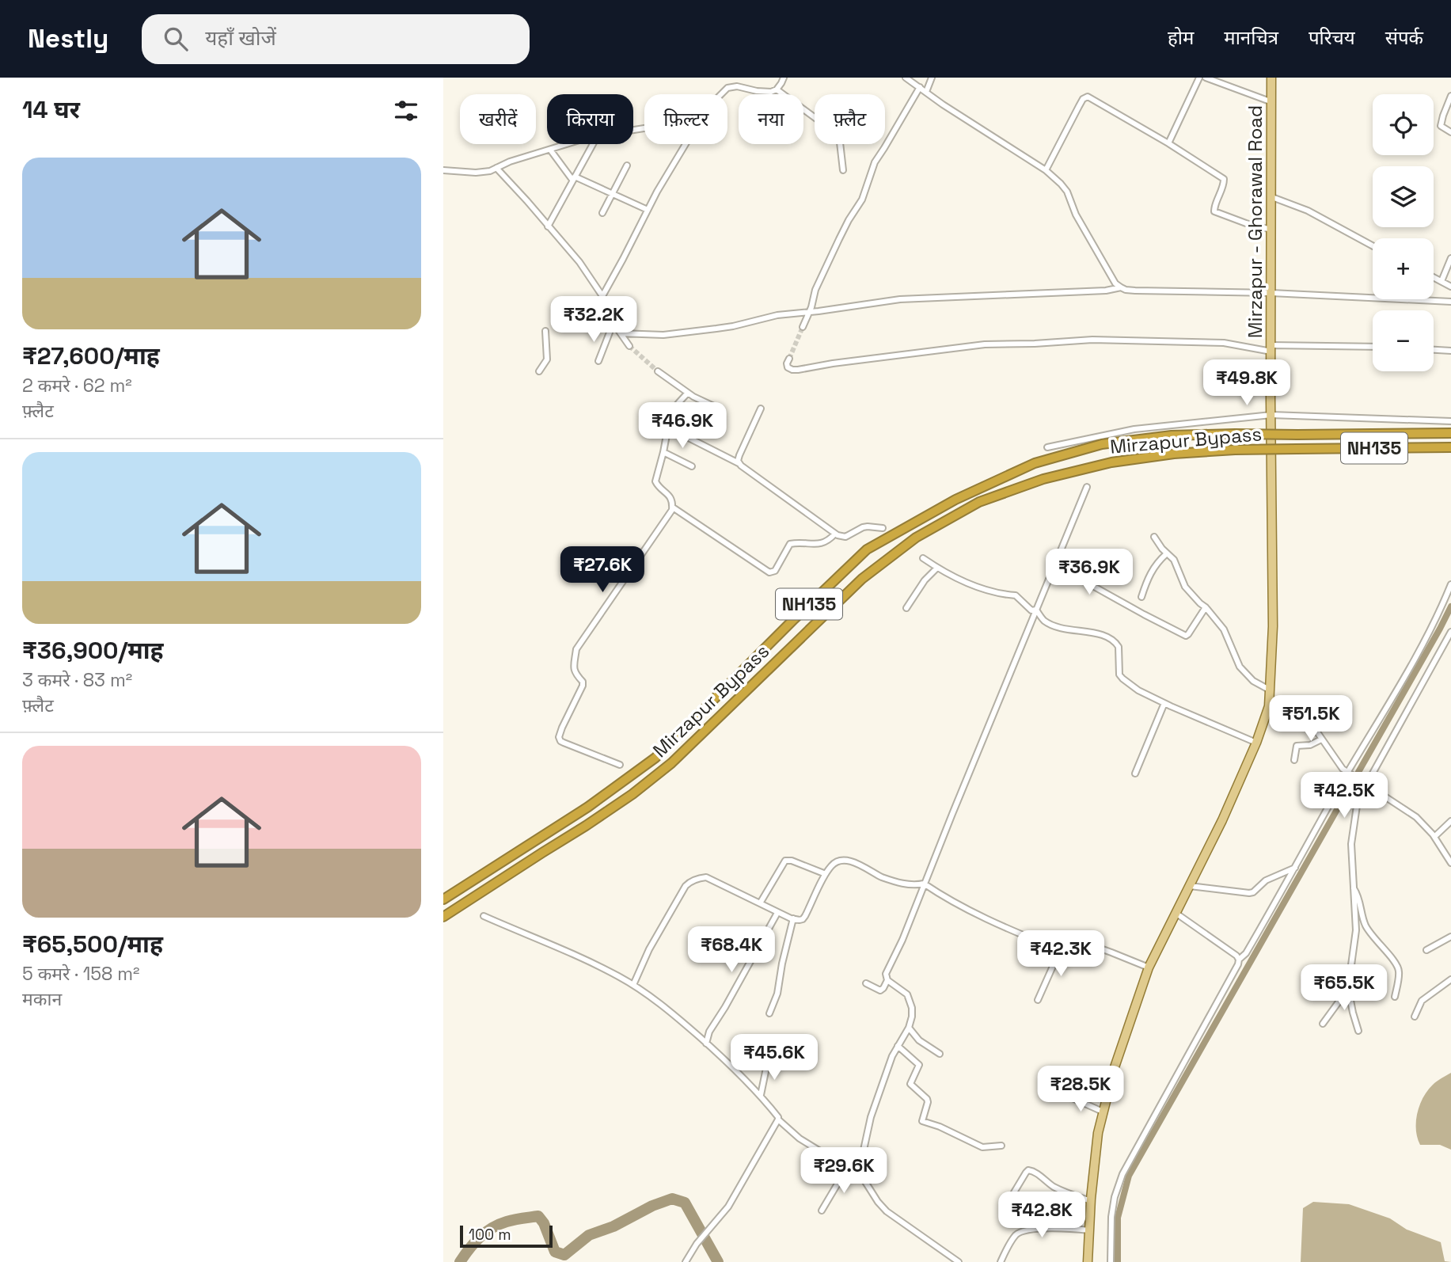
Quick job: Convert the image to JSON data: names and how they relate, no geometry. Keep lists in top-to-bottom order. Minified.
{"streets":{"highway":["Mirzapur Bypass","NH135"],"main road":["Mirzapur - Ghorawal Road"]},"scale_bar":"100 m","page":{"header":"Nestly","search":"यहाँ खोजें","nav":["होम","मानचित्र","परिचय","संपर्क"],"heading":"14 घर","map_buttons":["+","−"],"chip":["खरीदें","किराया","फ़िल्टर","नया","फ़्लैट"],"list":[{"name":"₹27,600/माह","note":"2 कमरे · 62 m² · फ़्लैट"},{"name":"₹36,900/माह","note":"3 कमरे · 83 m² · फ़्लैट"},{"name":"₹65,500/माह","note":"5 कमरे · 158 m² · मकान"}],"price":["₹32.2K","₹49.8K","₹46.9K","₹27.6K","₹36.9K","₹51.5K","₹42.5K","₹68.4K","₹42.3K","₹65.5K","₹45.6K","₹28.5K","₹29.6K","₹42.8K"],"scale":"100 m"}}
